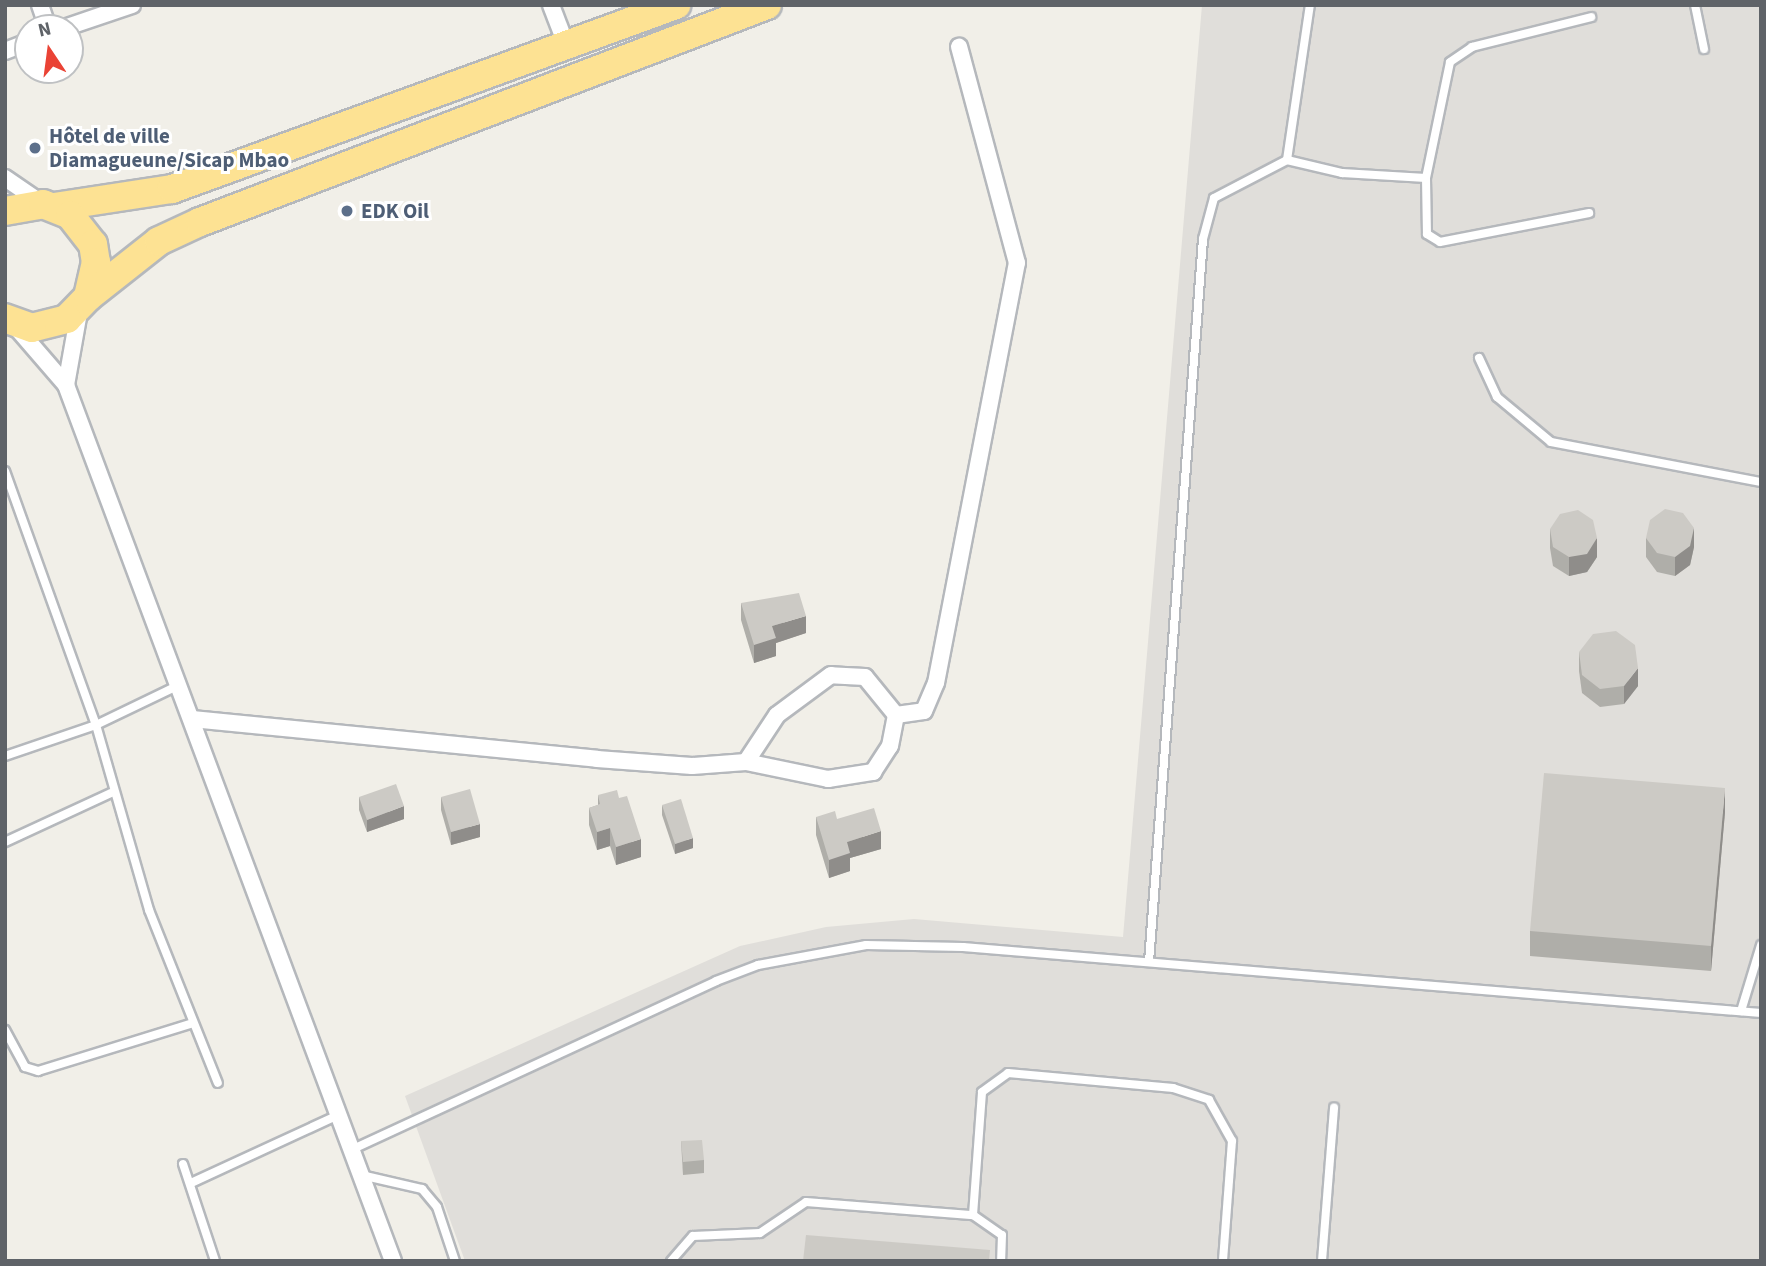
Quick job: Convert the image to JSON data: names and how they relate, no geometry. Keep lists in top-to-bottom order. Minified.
{"places":["Hôtel de ville Diamagueune/Sicap Mbao","EDK Oil"],"north":"top"}
